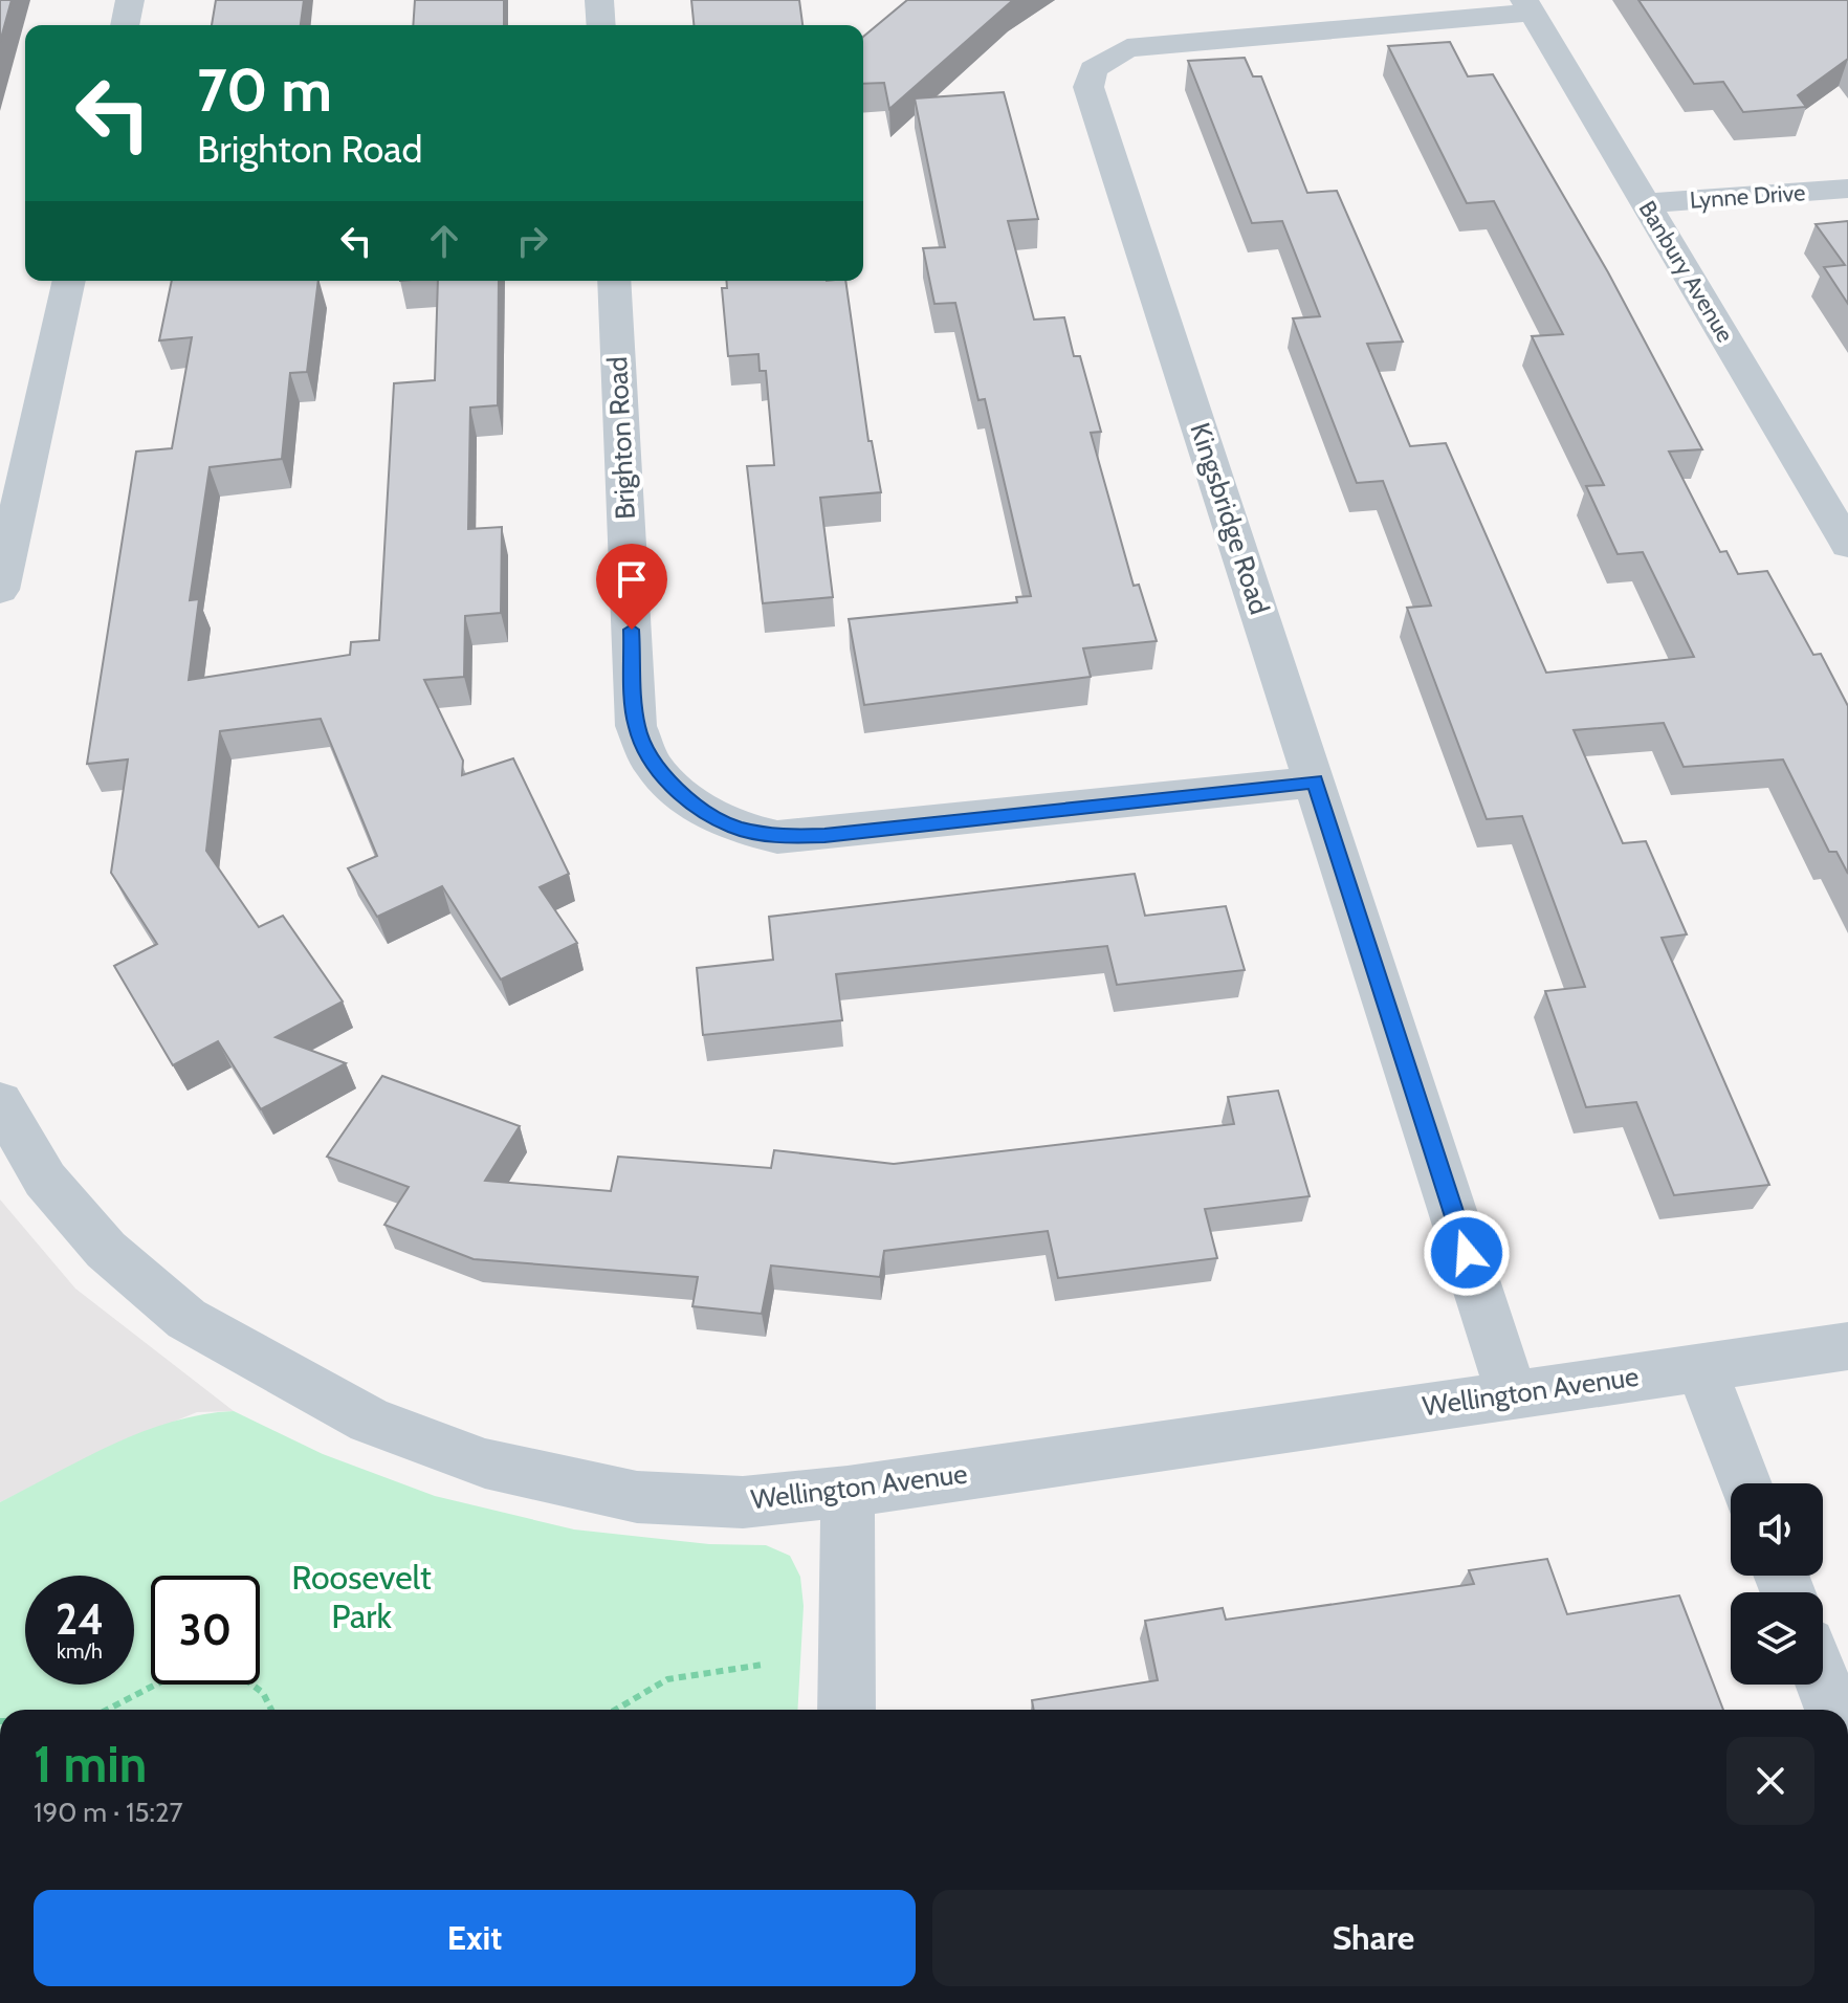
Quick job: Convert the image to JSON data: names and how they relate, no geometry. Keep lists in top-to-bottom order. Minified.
{"streets":{"street":["Lynne Drive","Banbury Avenue","Brighton Road","Kingsbridge Road","Wellington Avenue"]},"crossings":[["Lynne Drive","Banbury Avenue"],["Banbury Avenue","Kingsbridge Road"],["Brighton Road","Kingsbridge Road"],["Kingsbridge Road","Wellington Avenue"]],"parks":["Roosevelt Park"],"page":{"turn":["70 m","Brighton Road"],"speed":"24 km/h","limit":"30","heading":["1 min","190 m · 15:27"],"buttons":["Exit","Share"]}}
